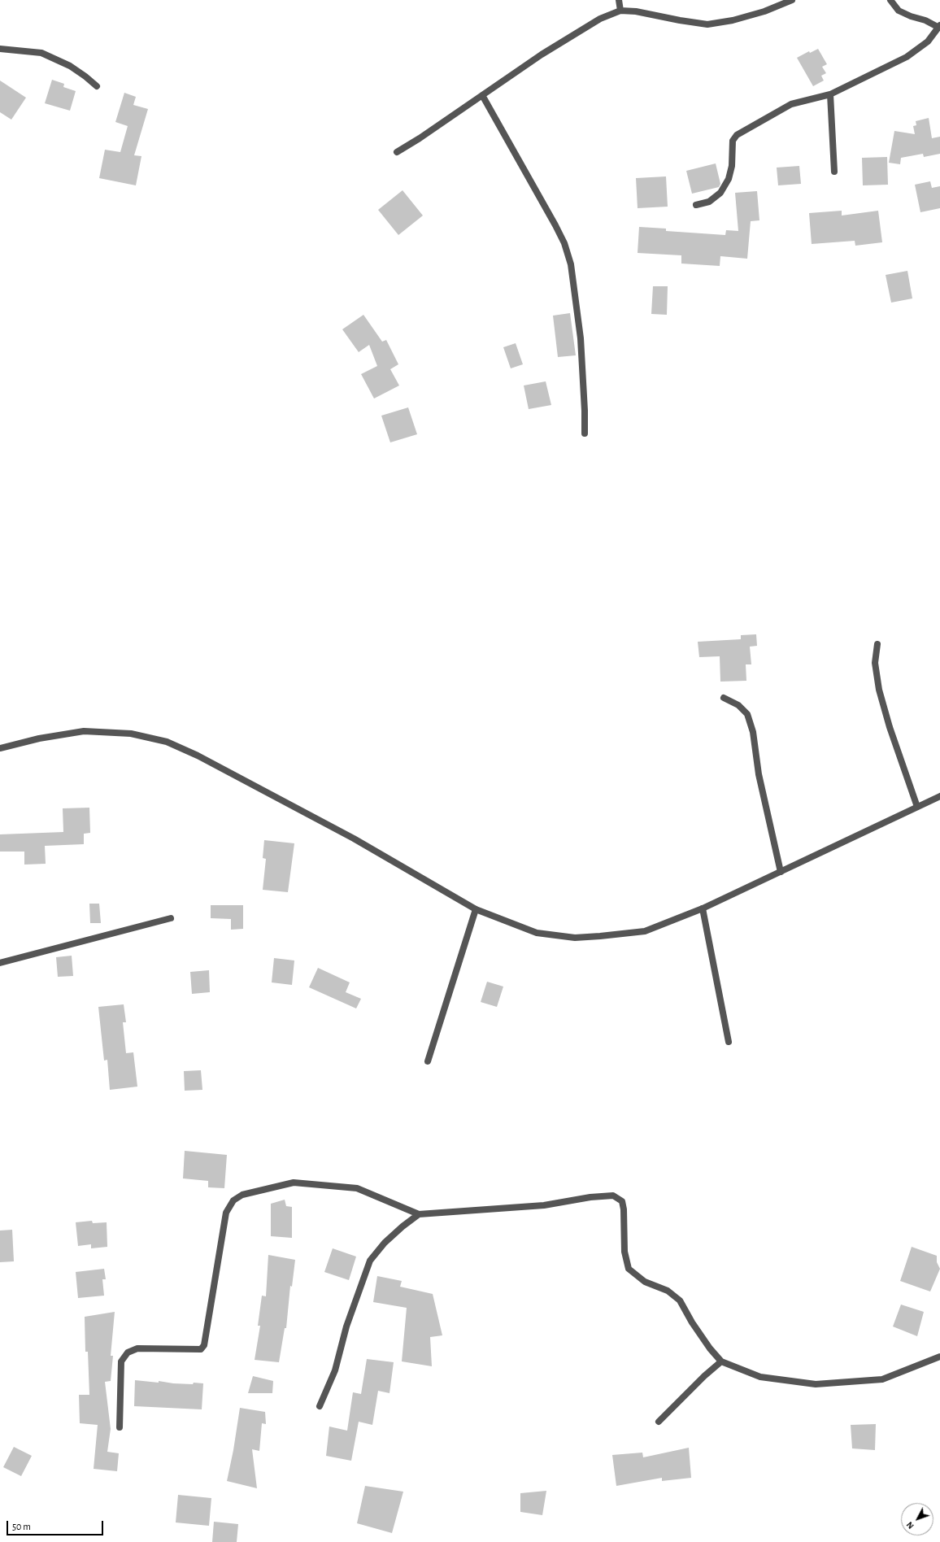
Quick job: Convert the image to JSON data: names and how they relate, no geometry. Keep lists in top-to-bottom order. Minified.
{"scale_bar":"50 m","north":"bottom left"}
